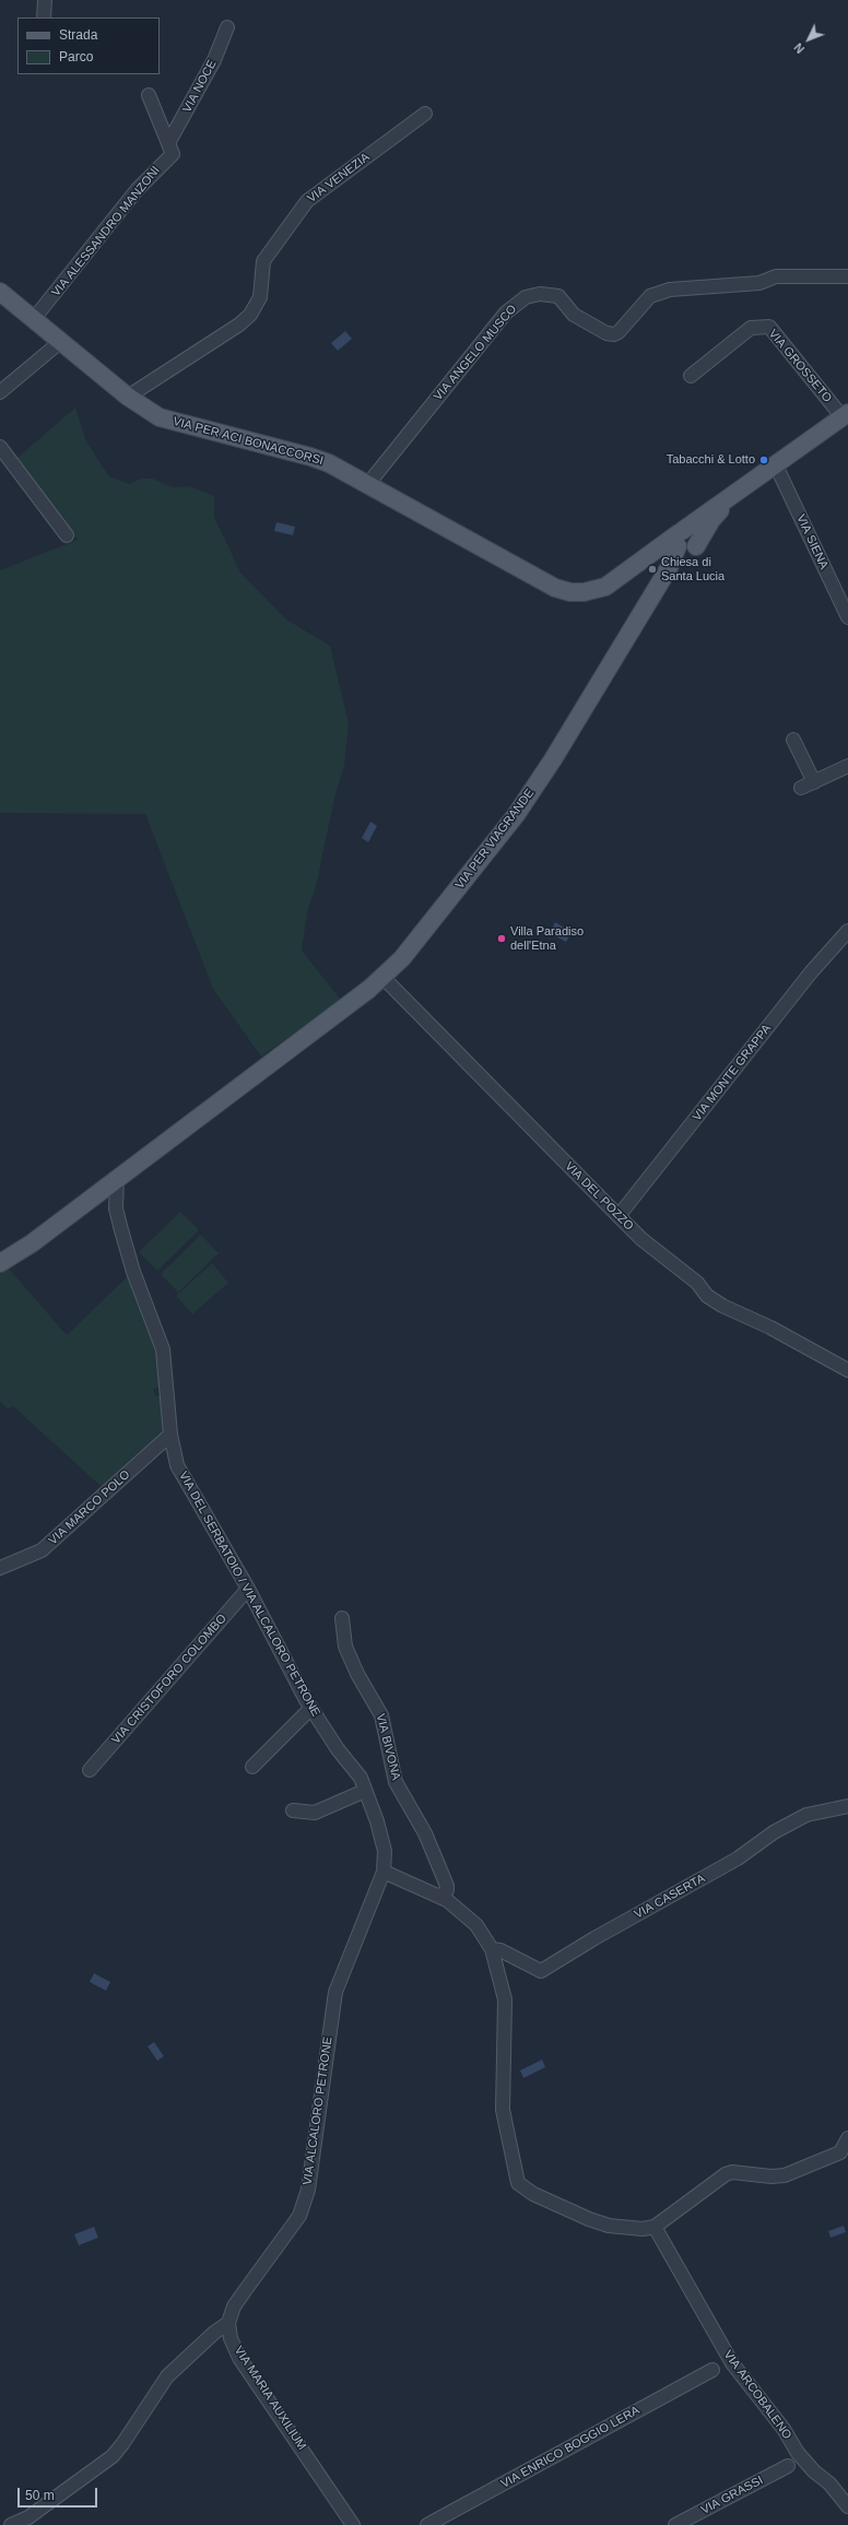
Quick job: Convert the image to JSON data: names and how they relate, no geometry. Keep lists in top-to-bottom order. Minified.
{"streets":{"main road":["VIA PER ACI BONACCORSI","VIA PER VIAGRANDE"],"street":["VIA NOCE","VIA VENEZIA","VIA ALESSANDRO MANZONI","VIA ANGELO MUSCO","VIA GROSSETO","VIA SIENA","VIA MONTE GRAPPA","VIA DEL POZZO","VIA MARCO POLO","VIA DEL SERBATOIO / VIA ALCALORO PETRONE","VIA CRISTOFORO COLOMBO","VIA BIVONA","VIA CASERTA","VIA ALCALORO PETRONE","VIA ARCOBALENO","VIA MARIA AUXILIUM","VIA ENRICO BOGGIO LERA","VIA GRASSI"]},"crossings":[["VIA NOCE","VIA ALESSANDRO MANZONI"],["VIA VENEZIA","VIA PER ACI BONACCORSI"],["VIA ALESSANDRO MANZONI","VIA PER ACI BONACCORSI"],["VIA ANGELO MUSCO","VIA PER ACI BONACCORSI"],["VIA GROSSETO","VIA PER ACI BONACCORSI"],["VIA PER ACI BONACCORSI","VIA SIENA"],["VIA PER ACI BONACCORSI","VIA PER VIAGRANDE"],["VIA PER VIAGRANDE","VIA DEL POZZO"],["VIA PER VIAGRANDE","VIA DEL SERBATOIO / VIA ALCALORO PETRONE"],["VIA MONTE GRAPPA","VIA DEL POZZO"],["VIA MARCO POLO","VIA DEL SERBATOIO / VIA ALCALORO PETRONE"],["VIA DEL SERBATOIO / VIA ALCALORO PETRONE","VIA CRISTOFORO COLOMBO"],["VIA DEL SERBATOIO / VIA ALCALORO PETRONE","VIA ALCALORO PETRONE"],["VIA ALCALORO PETRONE","VIA MARIA AUXILIUM"]],"places":["Tabacchi & Lotto","Chiesa di Santa Lucia","Villa Paradiso dell'Etna"],"legend":["Strada","Parco"],"scale_bar":"50 m","north":"bottom left"}
